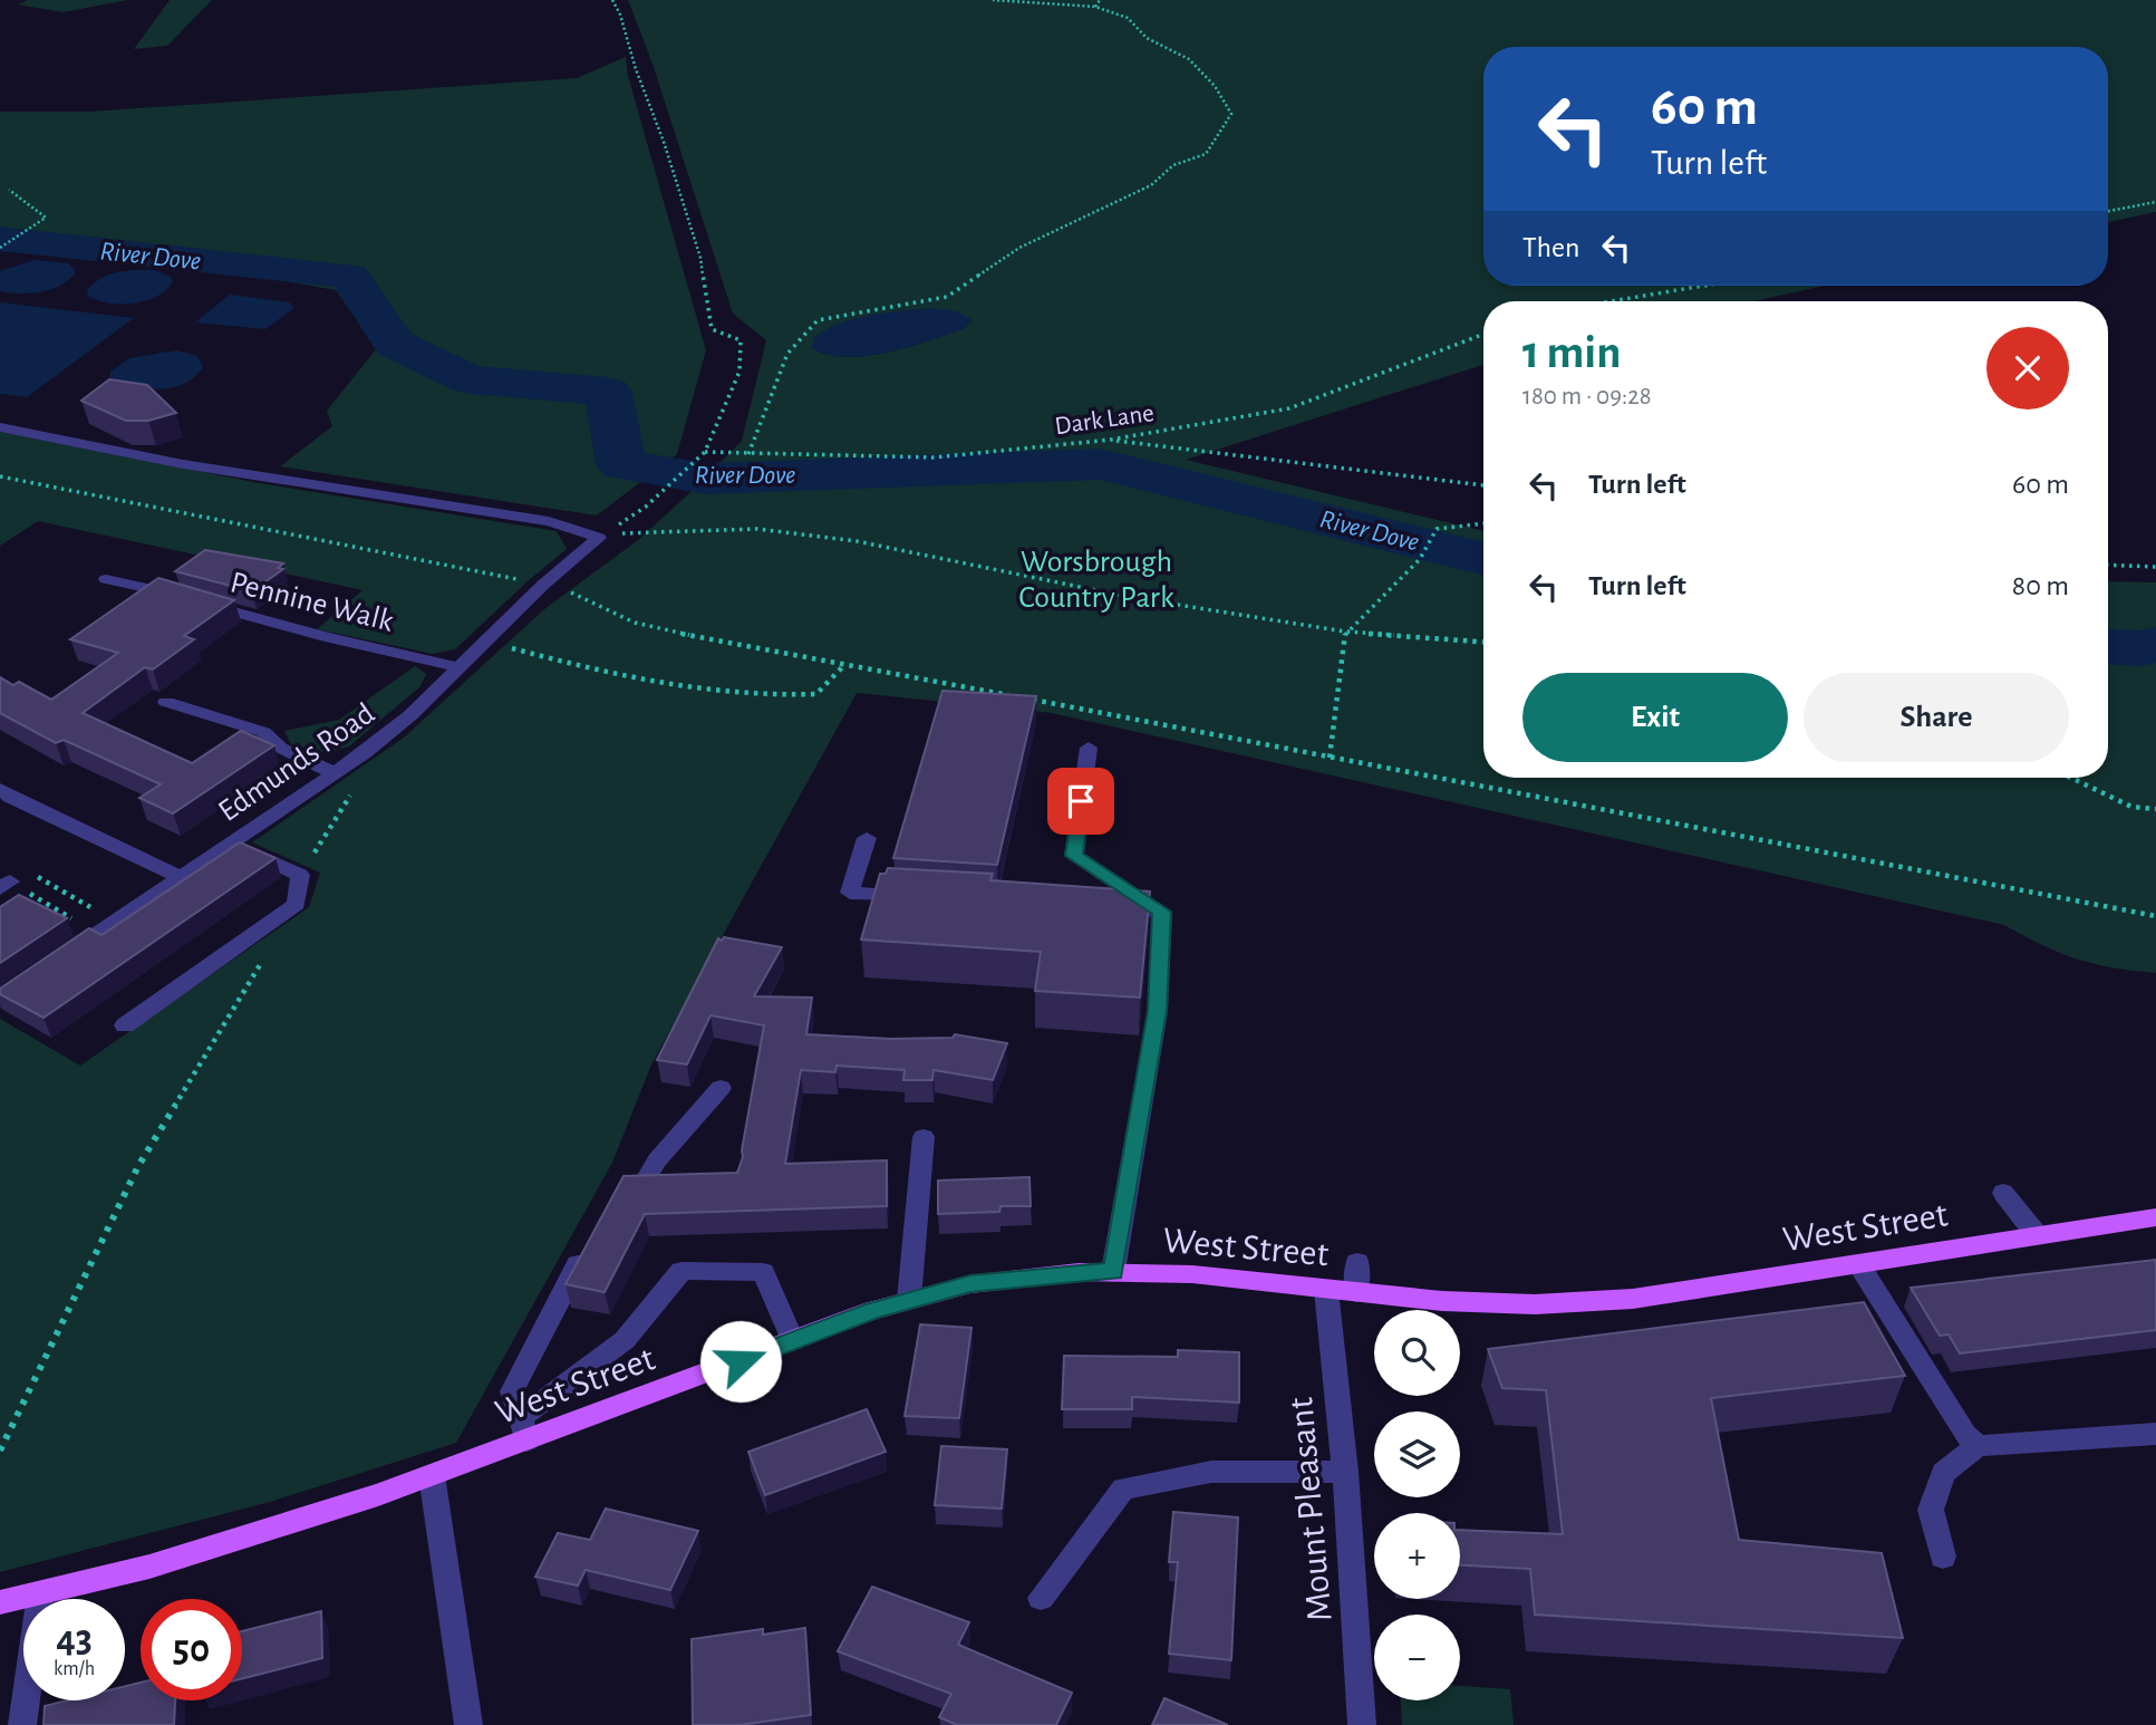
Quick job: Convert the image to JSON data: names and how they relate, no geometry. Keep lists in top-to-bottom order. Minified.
{"streets":{"main road":["West Street"],"street":["Pennine Walk","Edmunds Road","Mount Pleasant"],"path":["Dark Lane"]},"crossings":[["Pennine Walk","Edmunds Road"],["West Street","Mount Pleasant"]],"water":["River Dove"],"parks":["Worsbrough Country Park"],"page":{"turn":["60 m","Turn left"],"then":"Then","heading":["1 min","180 m · 09:28"],"list":[{"name":"Turn left","value":"60 m"},{"name":"Turn left","value":"80 m"}],"buttons":["Exit","Share"],"map_buttons":["+","−"],"speed":"43 km/h","limit":"50"}}
